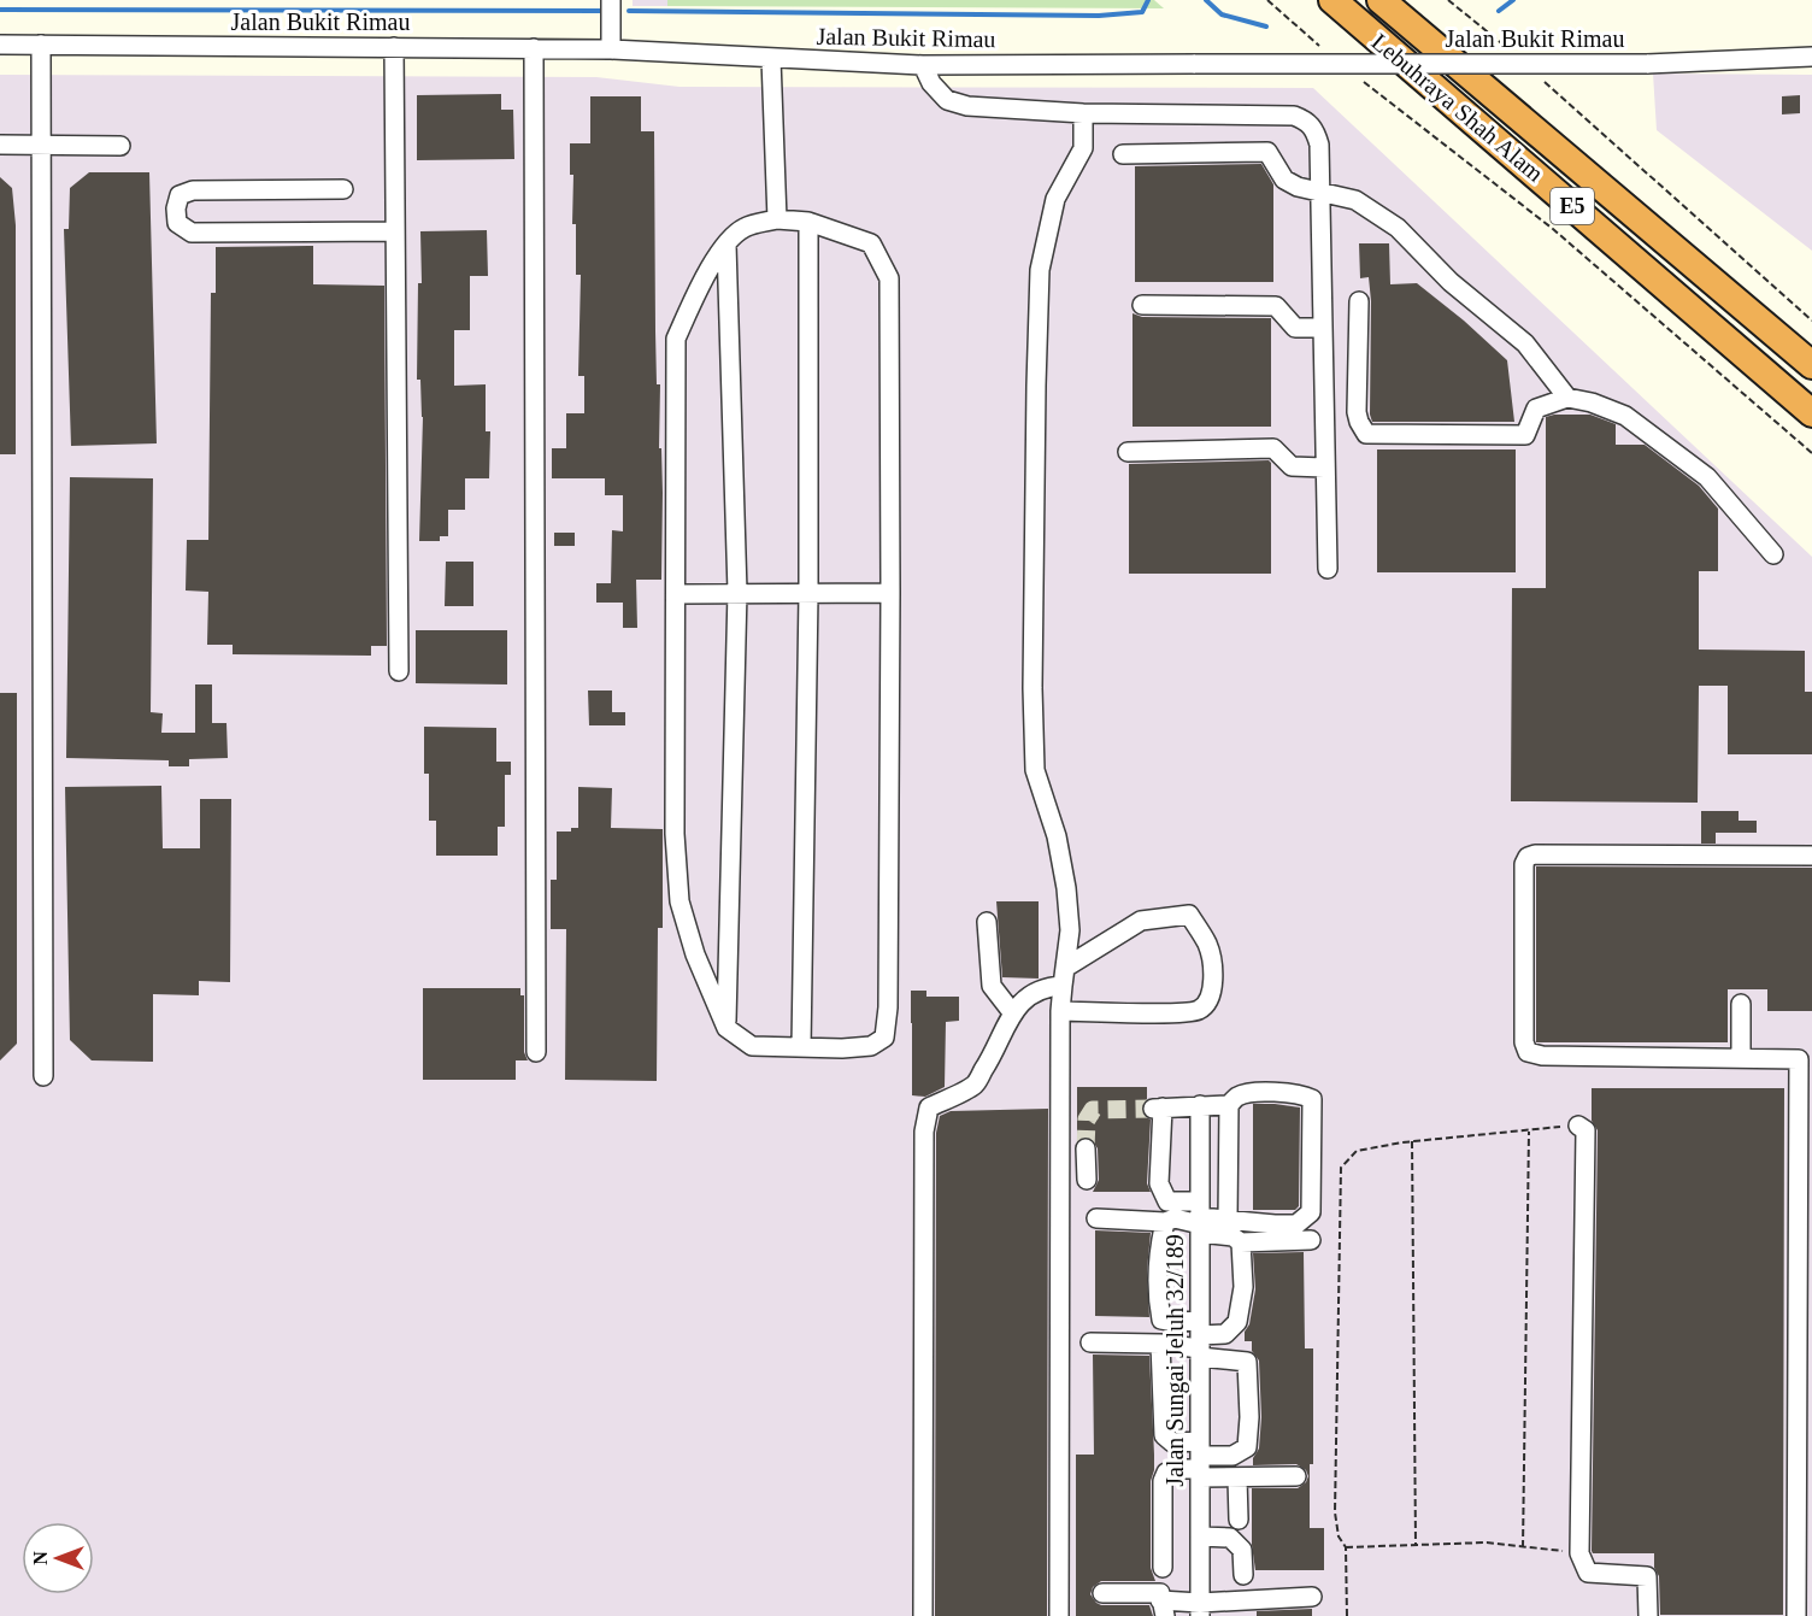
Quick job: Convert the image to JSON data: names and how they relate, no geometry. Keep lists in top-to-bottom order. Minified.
{"streets":{"highway":["Lebuhraya Shah Alam","E5"],"street":["Jalan Bukit Rimau","Jalan Sungai Jeluh 32/189"]},"north":"left"}
